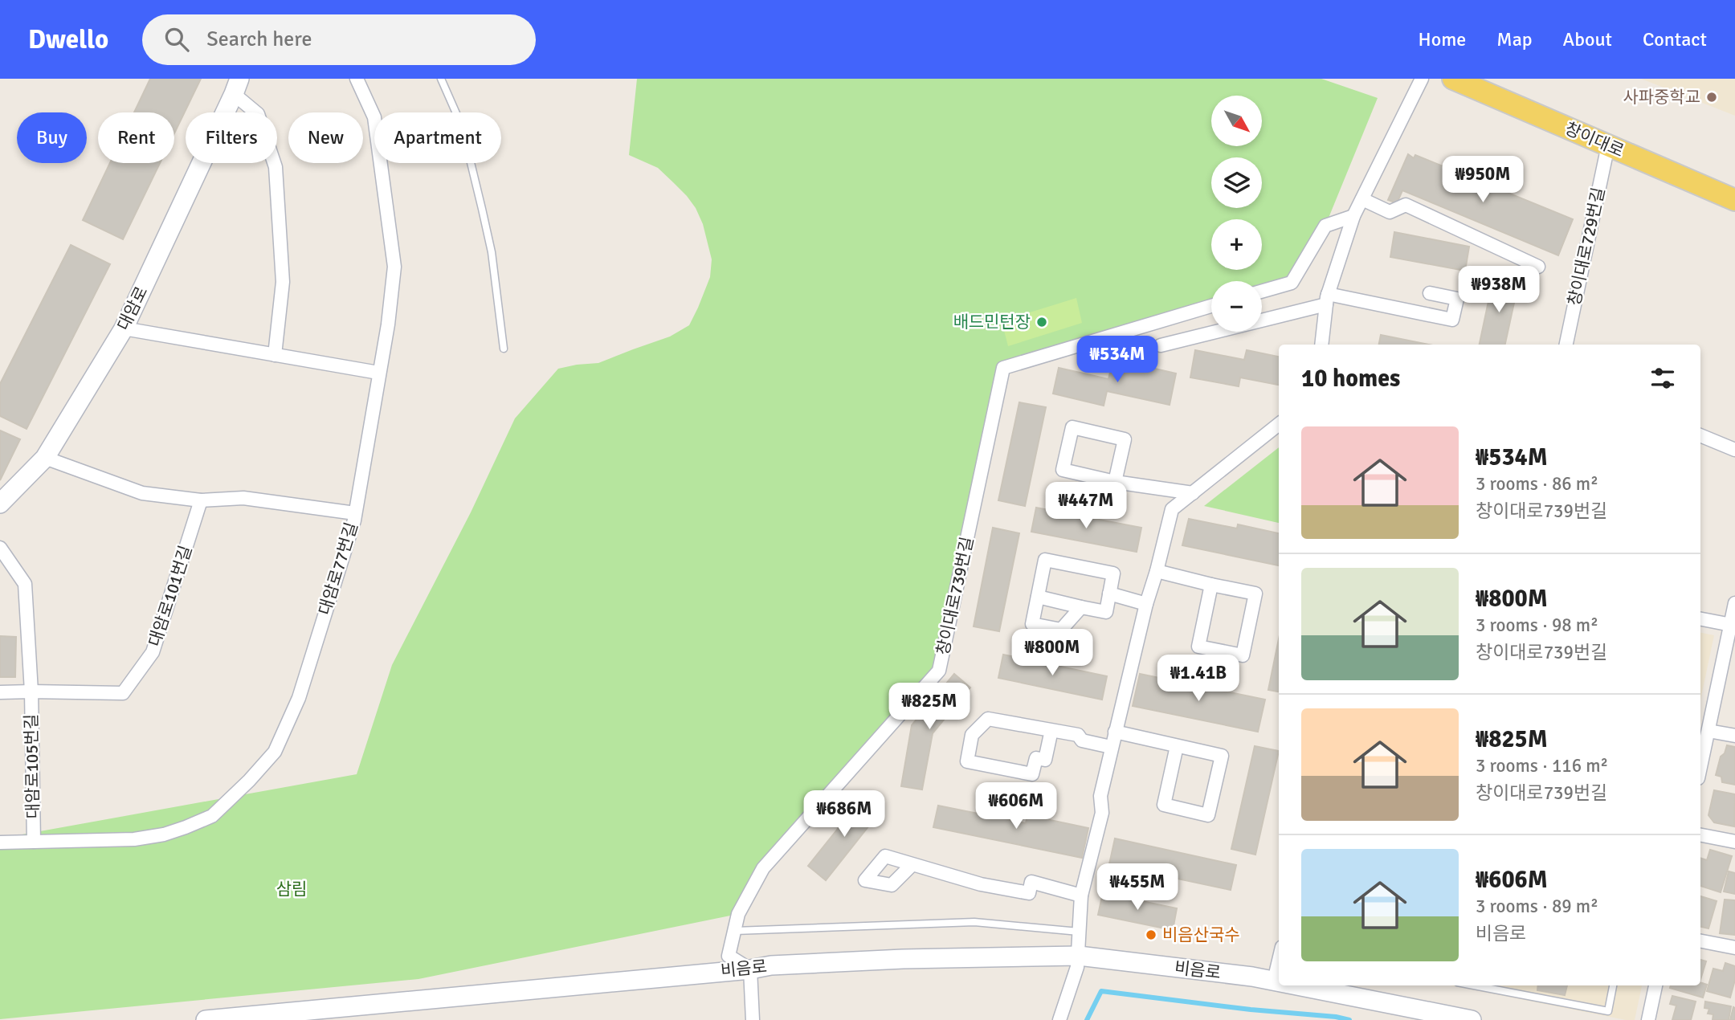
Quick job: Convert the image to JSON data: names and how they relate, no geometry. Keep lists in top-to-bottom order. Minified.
{"streets":{"main road":["창이대로"],"street":["창이대로729번길","대암로","대암로77번길","대암로101번길","창이대로739번길","대암로105번길","비음로"]},"crossings":[["창이대로","창이대로729번길"],["대암로77번길","대암로105번길"],["대암로101번길","대암로105번길"],["창이대로739번길","비음로"]],"parks":["삼림"],"places":["사파중학교","배드민턴장","비음산국수"],"north":"bottom right","page":{"header":"Dwello","search":"Search here","nav":["Home","Map","About","Contact"],"map_buttons":["+","−"],"chip":["Buy","Rent","Filters","New","Apartment"],"price":["₩950M","₩938M","₩534M","₩447M","₩800M","₩1.41B","₩825M","₩606M","₩686M","₩455M"],"heading":"10 homes","list":[{"name":"₩534M","note":"3 rooms · 86 m² · 창이대로739번길"},{"name":"₩800M","note":"3 rooms · 98 m² · 창이대로739번길"},{"name":"₩825M","note":"3 rooms · 116 m² · 창이대로739번길"},{"name":"₩606M","note":"3 rooms · 89 m² · 비음로"}]}}
